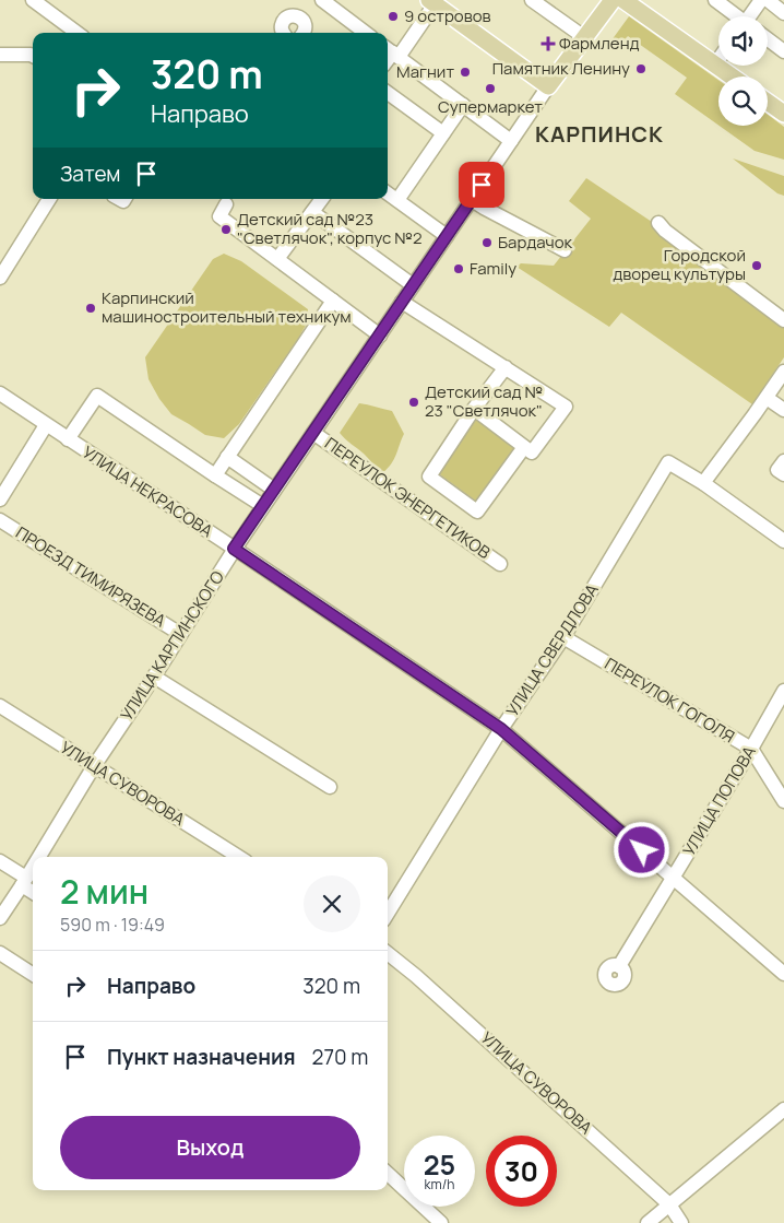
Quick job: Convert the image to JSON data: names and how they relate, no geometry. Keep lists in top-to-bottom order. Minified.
{"streets":{"main road":["УЛИЦА КАРПИНСКОГО"],"street":["УЛИЦА НЕКРАСОВА","ПЕРЕУЛОК ЭНЕРГЕТИКОВ","ПРОЕЗД ТИМИРЯЗЕВА","УЛИЦА СВЕРДЛОВА","ПЕРЕУЛОК ГОГОЛЯ","УЛИЦА СУВОРОВА","УЛИЦА ПОПОВА"]},"crossings":[["УЛИЦА НЕКРАСОВА","УЛИЦА КАРПИНСКОГО"],["УЛИЦА НЕКРАСОВА","УЛИЦА СВЕРДЛОВА"],["УЛИЦА НЕКРАСОВА","УЛИЦА ПОПОВА"],["ПЕРЕУЛОК ЭНЕРГЕТИКОВ","УЛИЦА КАРПИНСКОГО"],["ПРОЕЗД ТИМИРЯЗЕВА","УЛИЦА КАРПИНСКОГО"],["УЛИЦА КАРПИНСКОГО","УЛИЦА СУВОРОВА"],["УЛИЦА СВЕРДЛОВА","ПЕРЕУЛОК ГОГОЛЯ"],["ПЕРЕУЛОК ГОГОЛЯ","УЛИЦА ПОПОВА"]],"districts":["КАРПИНСК"],"places":{"other":["9 островов","Памятник Ленину","Магнит","Супермаркет","Детский сад №23 \"Светлячок\", корпус №2","Бардачок","Городской дворец культуры","Family","Карпинский машиностроительный техникум","Детский сад № 23 \"Светлячок\""],"health":["Фармленд"]},"page":{"turn":["320 m","Направо"],"then":"Затем","heading":["2 мин","590 m · 19:49"],"list":[{"name":"Направо","value":"320 m"},{"name":"Пункт назначения","value":"270 m"}],"buttons":"Выход","speed":"25 km/h","limit":"30"}}
